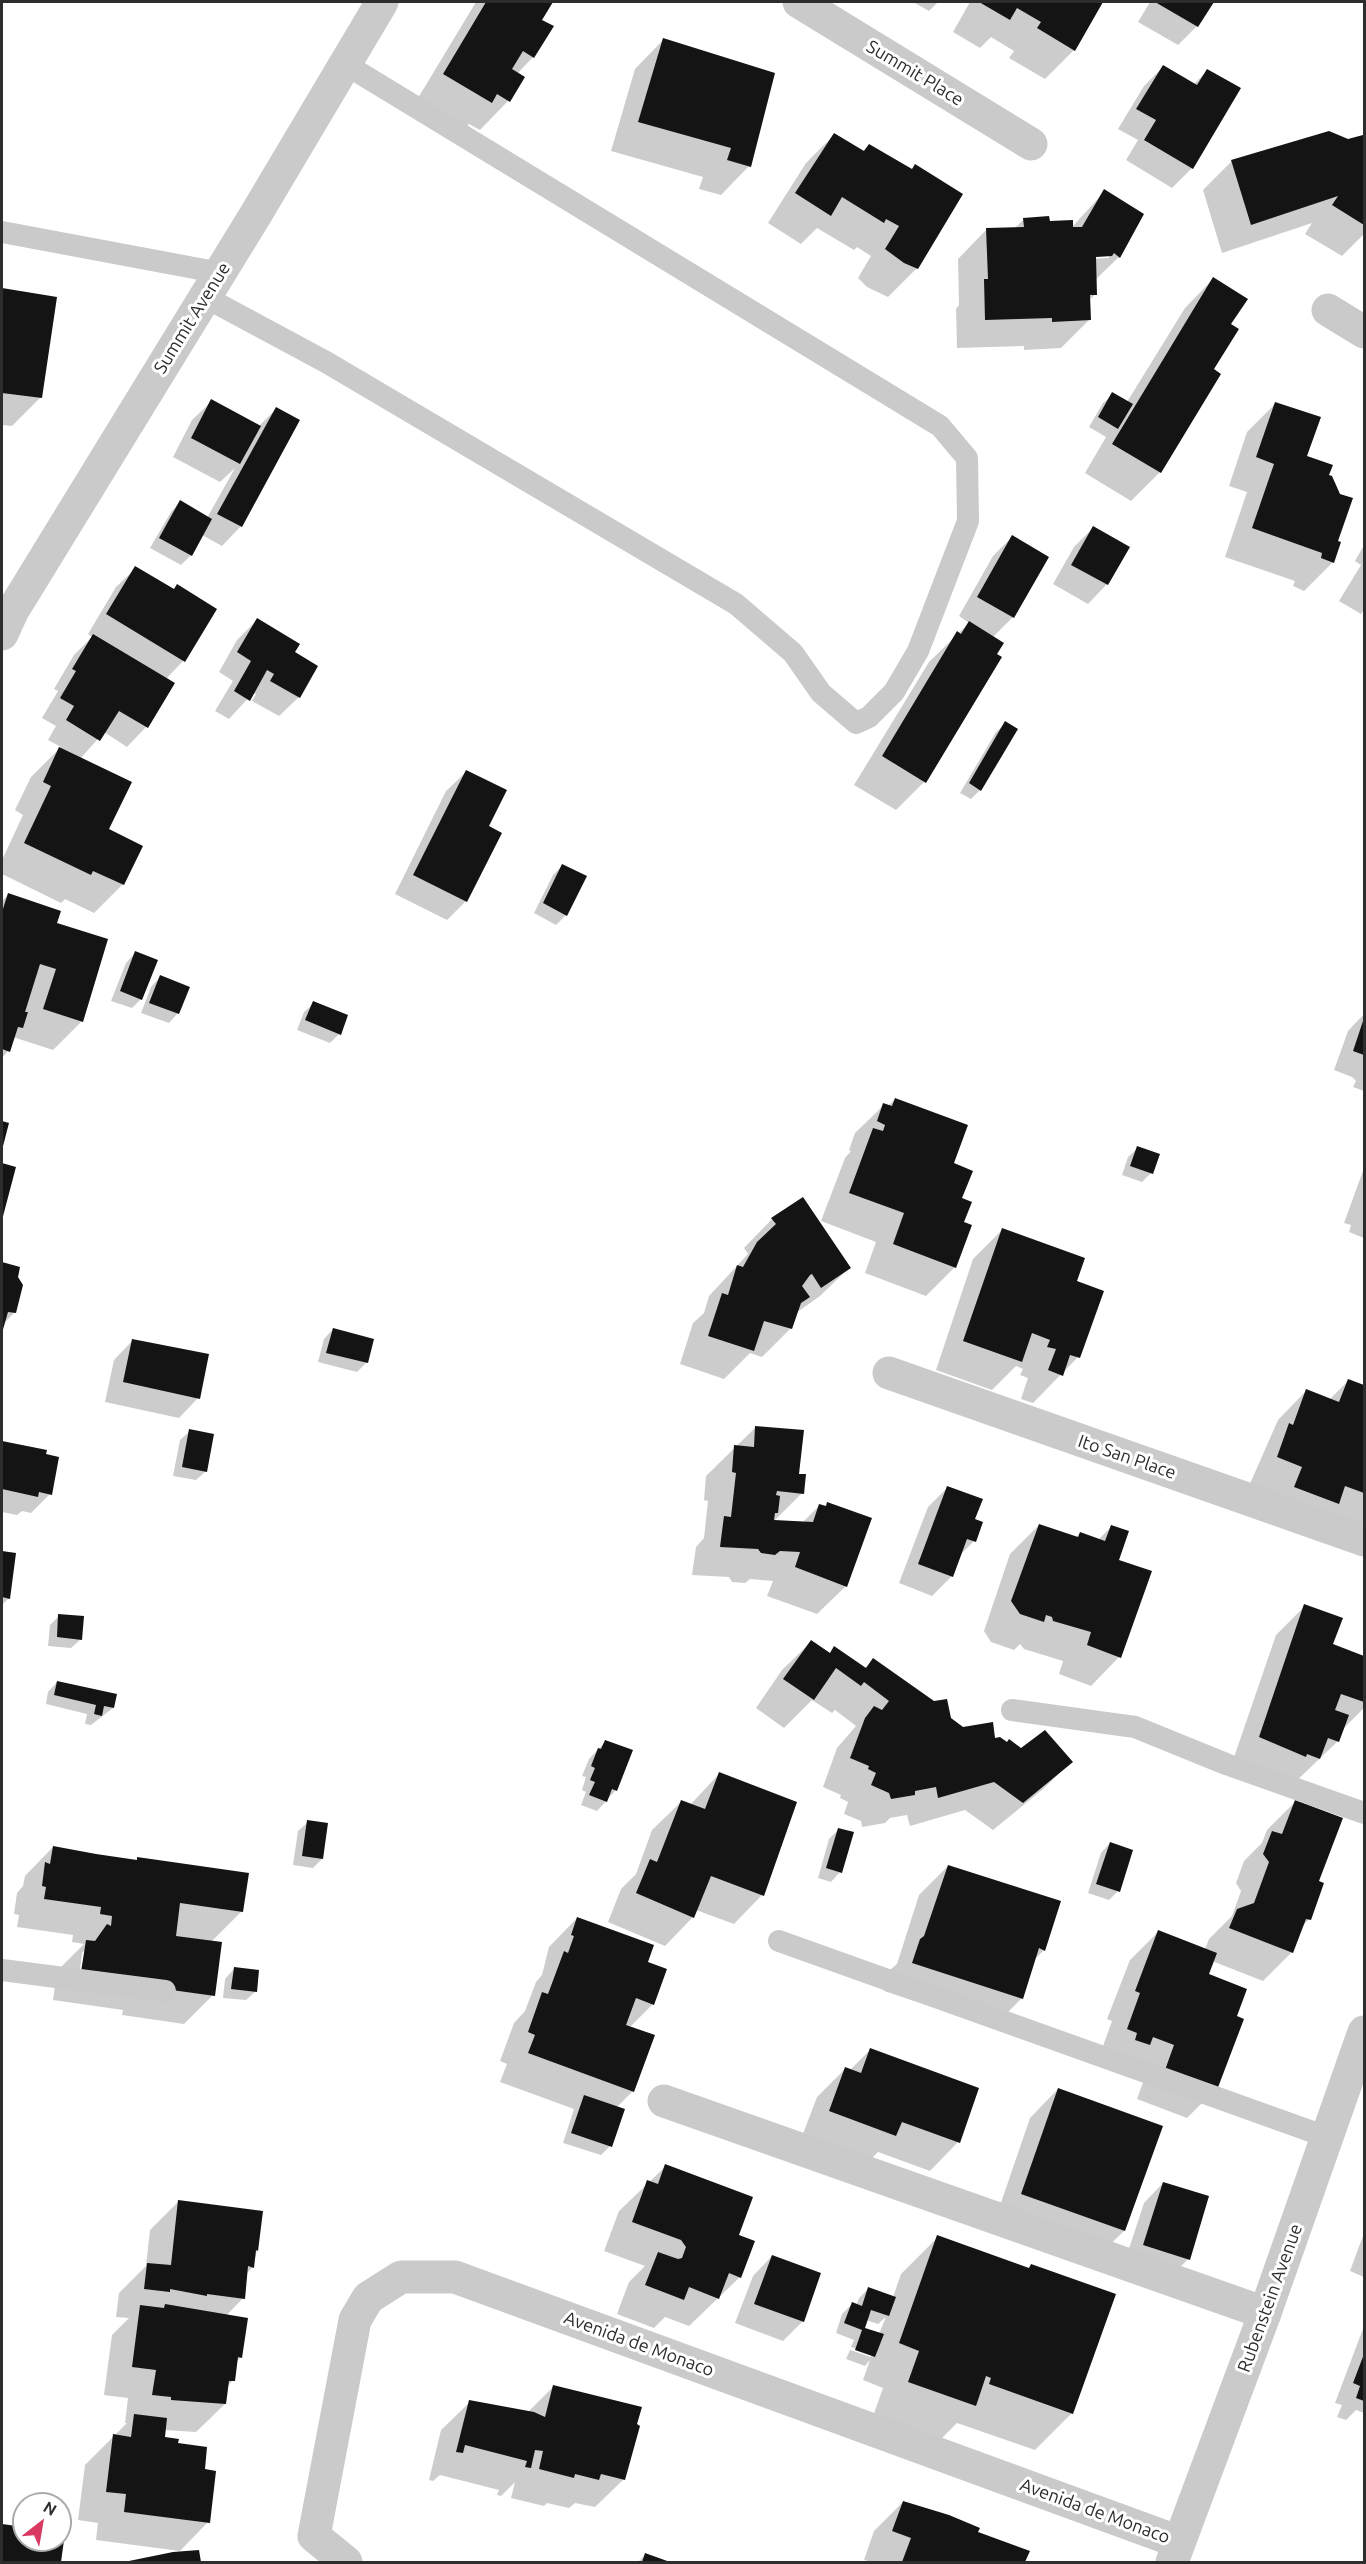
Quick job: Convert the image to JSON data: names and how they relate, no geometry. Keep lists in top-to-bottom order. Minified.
{"streets":{"street":["Summit Place","Summit Avenue","Ito San Place","Rubenstein Avenue","Avenida de Monaco"]},"crossings":[["Rubenstein Avenue","Avenida de Monaco"]],"north":"top right"}
